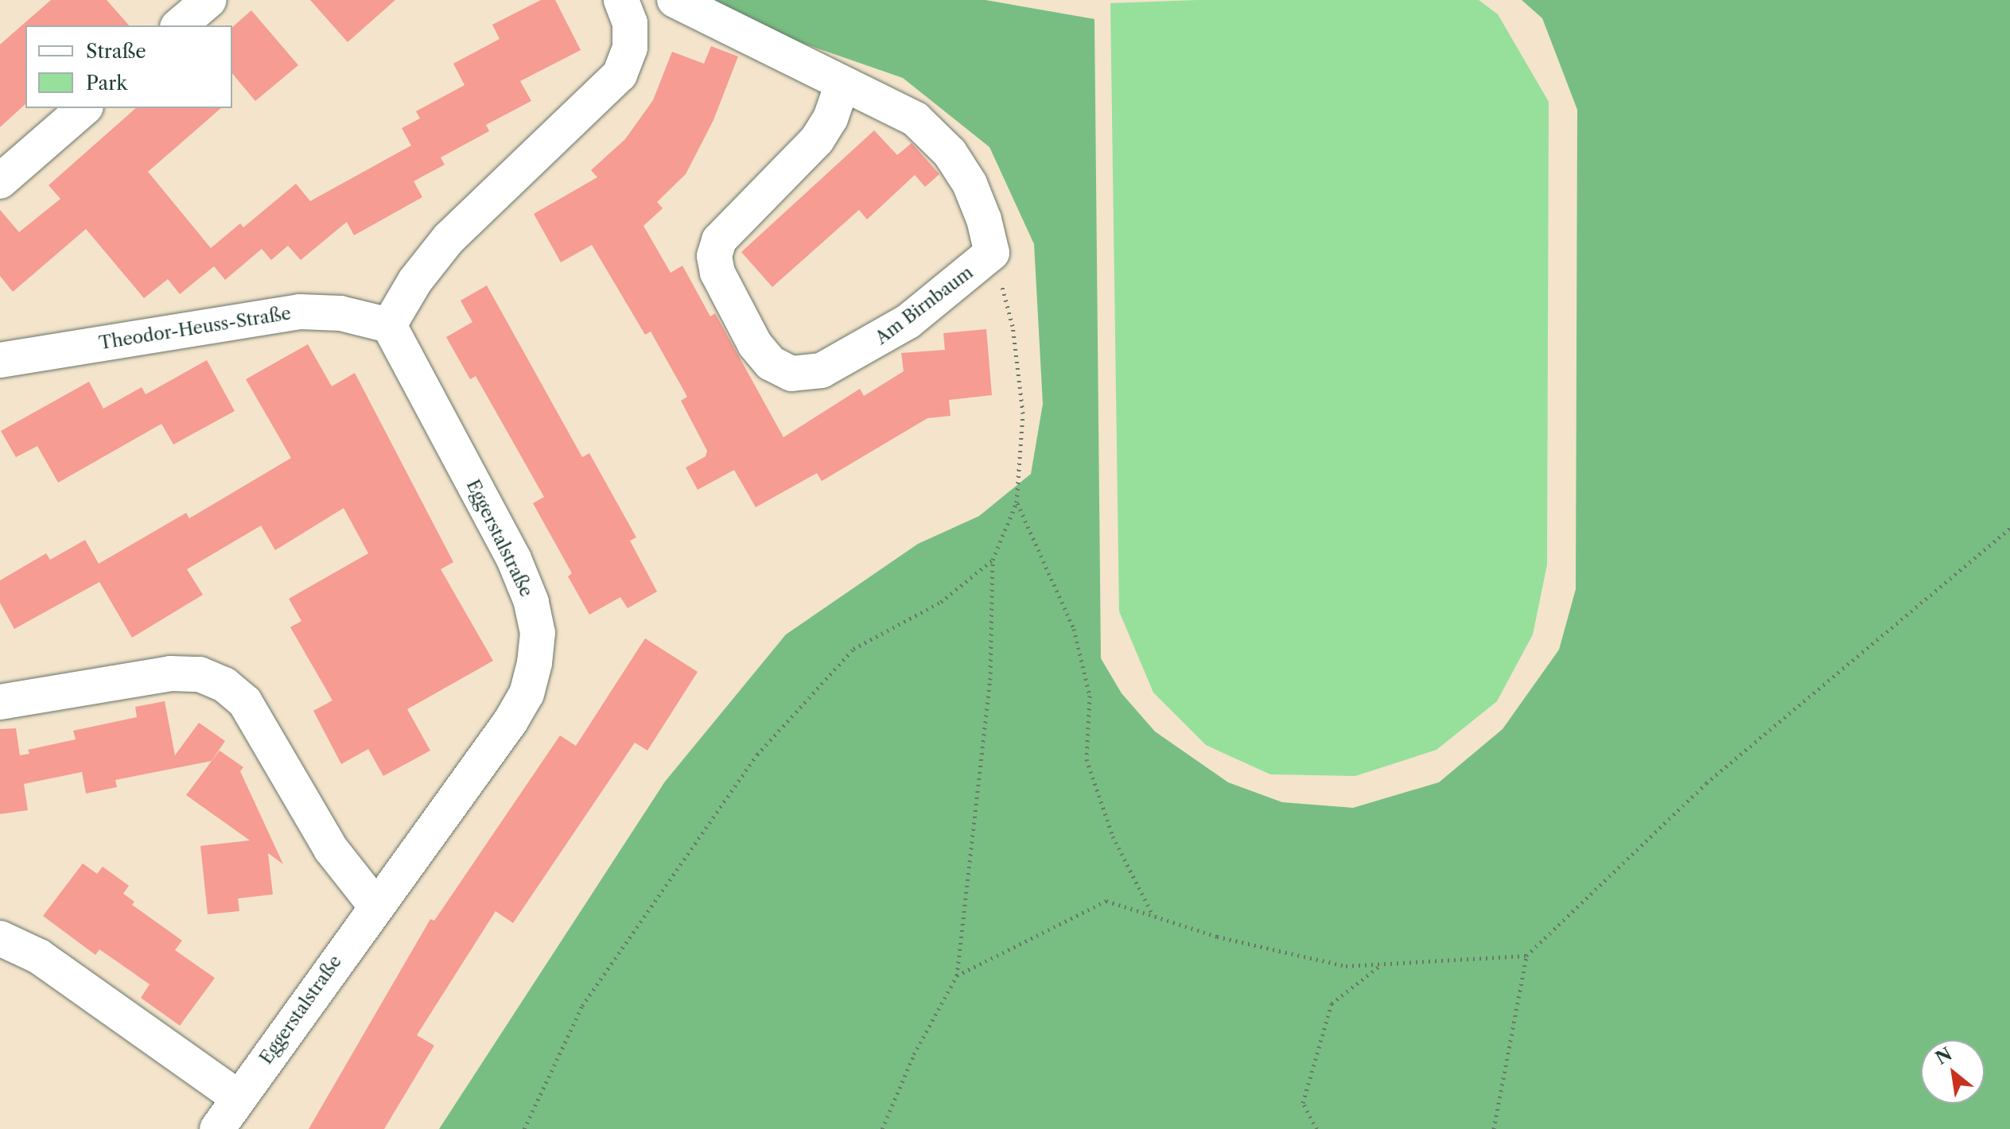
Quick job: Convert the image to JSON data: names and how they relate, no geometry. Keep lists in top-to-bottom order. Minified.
{"streets":{"street":["Am Birnbaum","Theodor-Heuss-Straße","Eggerstalstraße"]},"crossings":[["Theodor-Heuss-Straße","Eggerstalstraße"]],"legend":["Straße","Park"],"north":"top left"}
